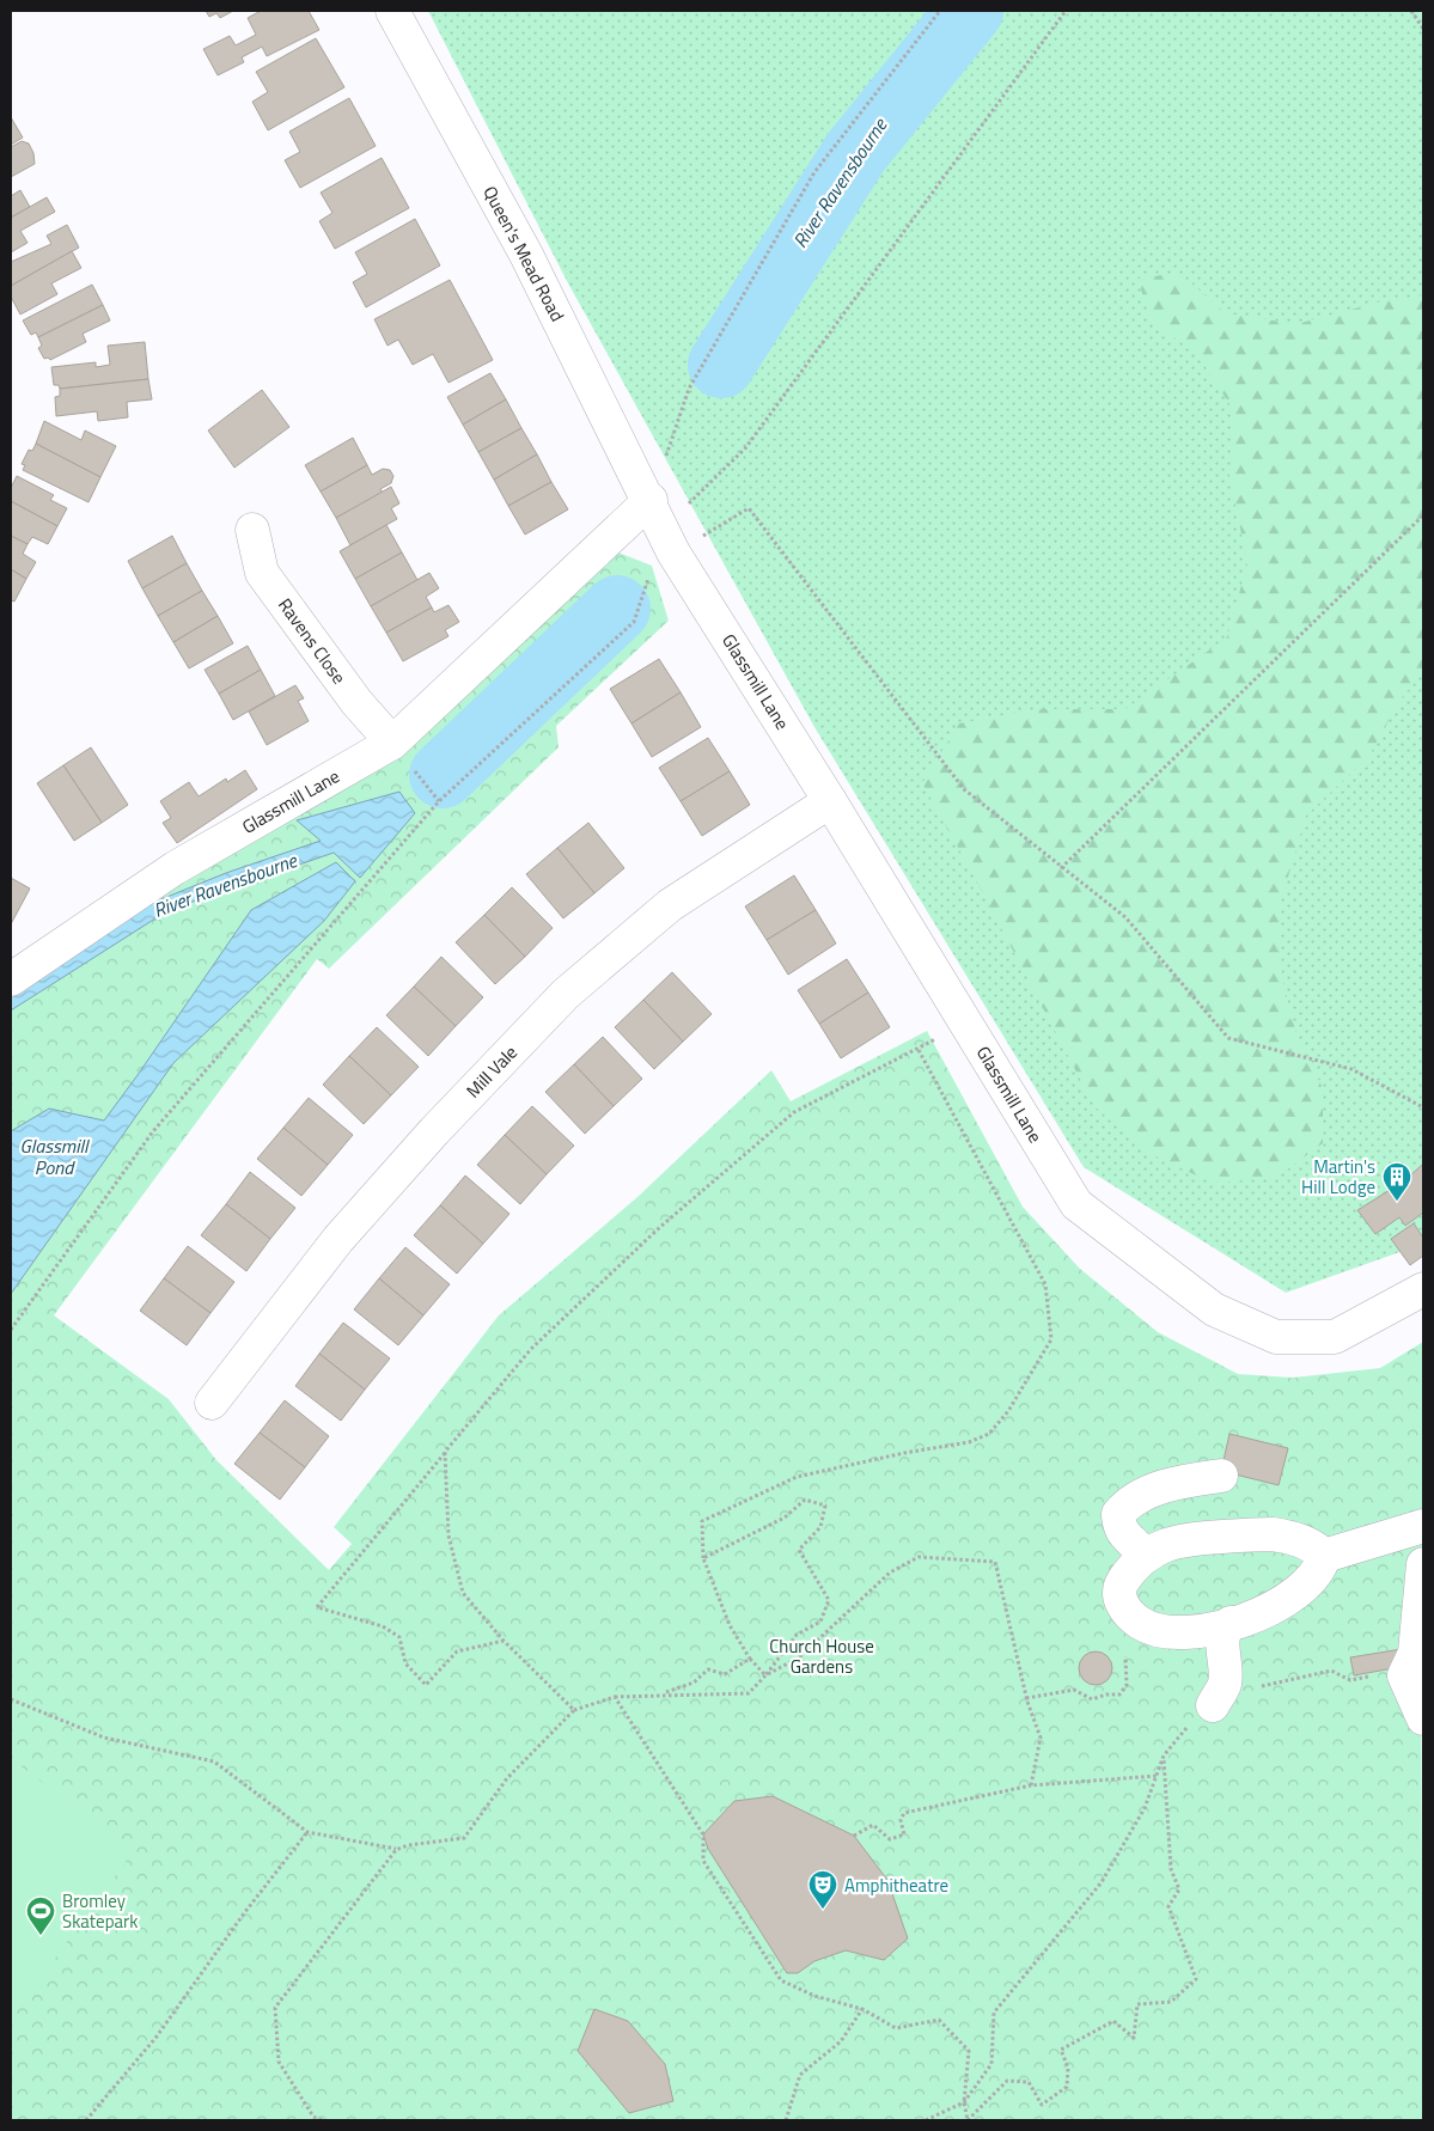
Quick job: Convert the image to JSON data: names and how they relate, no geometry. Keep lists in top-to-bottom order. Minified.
{"streets":{"street":["Queen's Mead Road","Ravens Close","Glassmill Lane","Mill Vale"]},"crossings":[["Queen's Mead Road","Glassmill Lane"],["Ravens Close","Glassmill Lane"],["Glassmill Lane","Mill Vale"]],"water":["River Ravensbourne","Glassmill Pond"],"parks":["Church House Gardens"],"places":{"building":["Martin's Hill Lodge"],"theatre":["Amphitheatre"],"sports":["Bromley Skatepark"]}}
